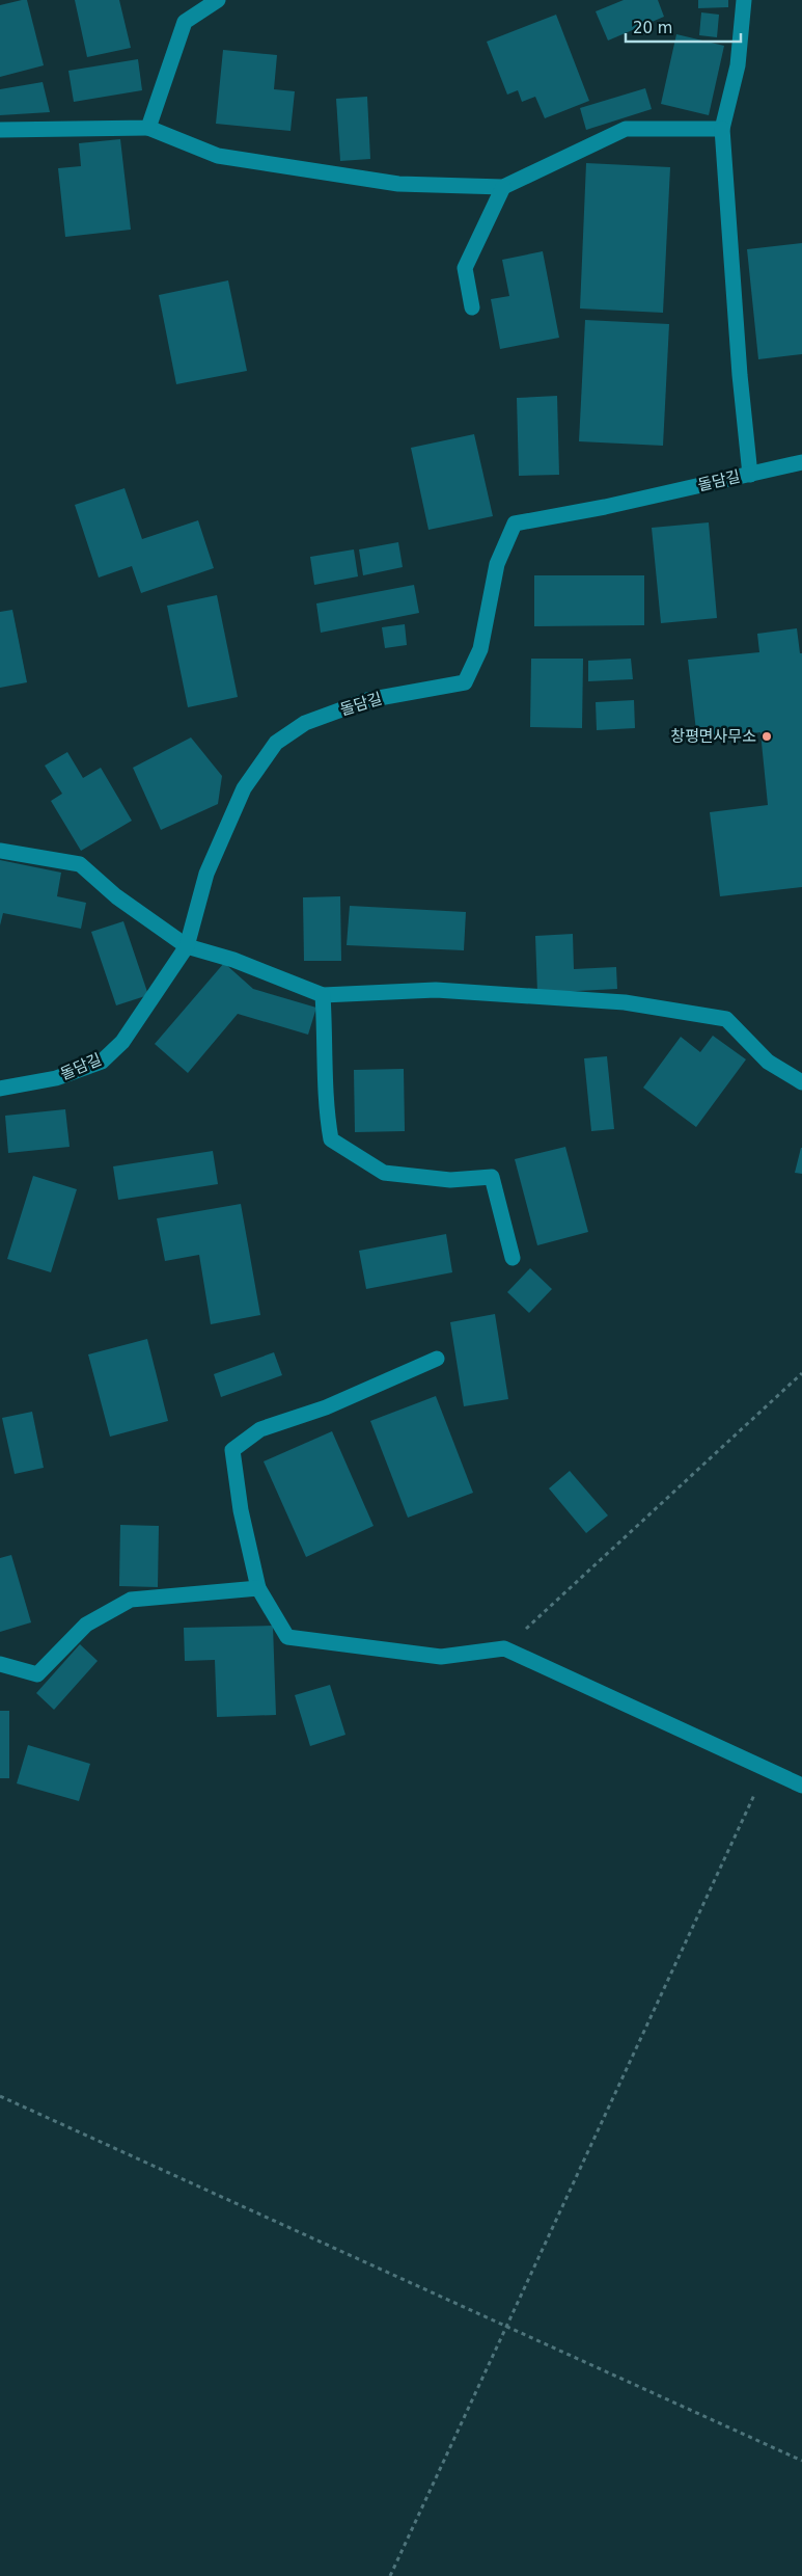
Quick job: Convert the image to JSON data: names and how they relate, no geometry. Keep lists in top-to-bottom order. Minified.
{"streets":{"street":["돌담길"]},"places":["창평면사무소"],"scale_bar":"20 m"}
